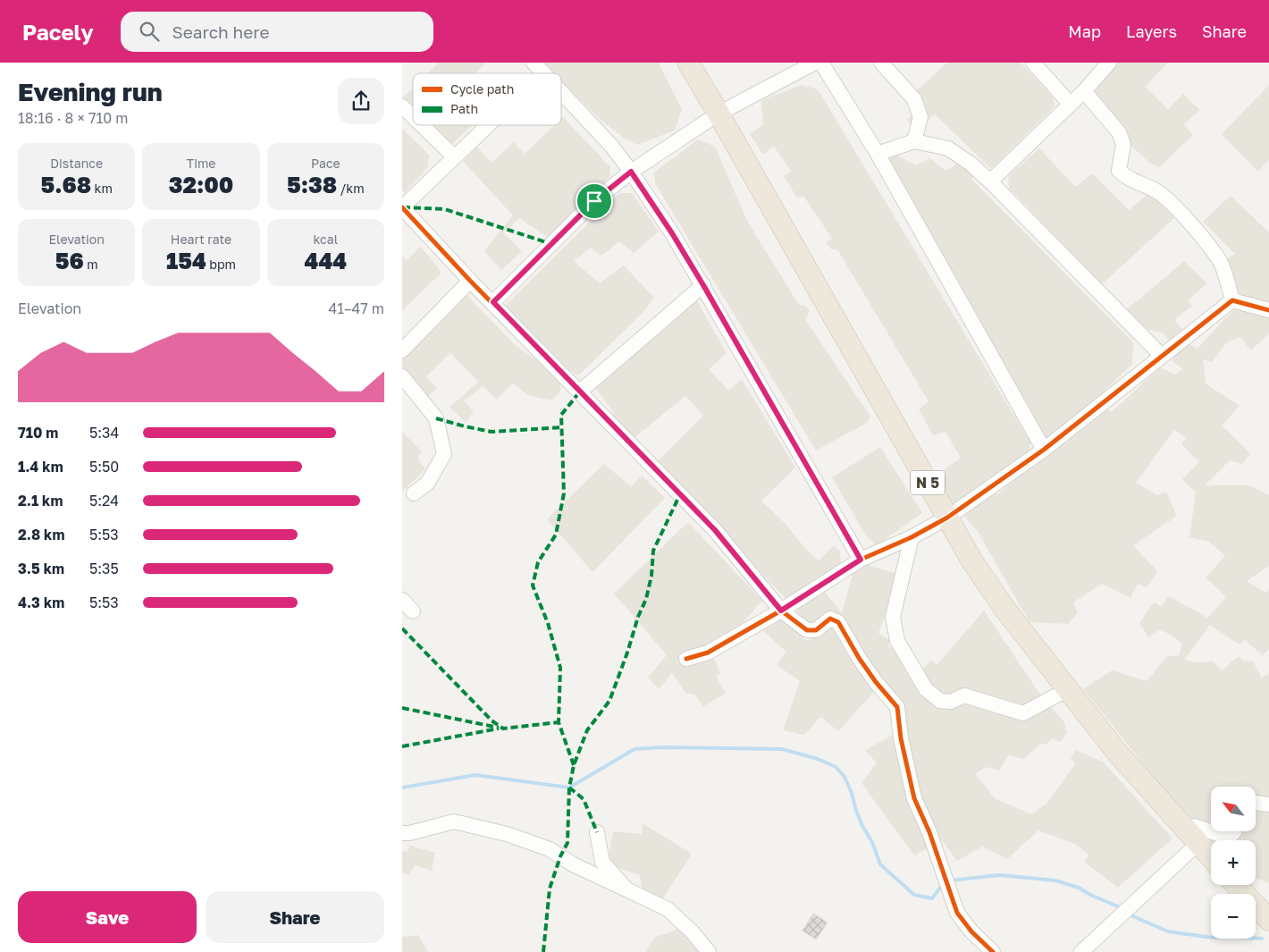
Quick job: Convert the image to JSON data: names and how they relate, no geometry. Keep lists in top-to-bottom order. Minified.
{"streets":{"highway":["N 5"]},"legend":["Cycle path","Path"],"north":"top left","page":{"header":"Pacely","search":"Search here","nav":["Map","Layers","Share"],"heading":["Evening run","18:16 · 8 × 710 m"],"stats":[["Distance","5.68 km"],["Time","32:00"],["Pace","5:38 /km"],["Elevation","56 m"],["Heart rate","154 bpm"],["kcal","444"]],"chart":["Elevation","41–47 m"],"list":[{"name":"710 m","note":"5:34"},{"name":"1.4 km","note":"5:50"},{"name":"2.1 km","note":"5:24"},{"name":"2.8 km","note":"5:53"},{"name":"3.5 km","note":"5:35"},{"name":"4.3 km","note":"5:53"}],"map_buttons":["+","−"],"buttons":["Save","Share"]}}
